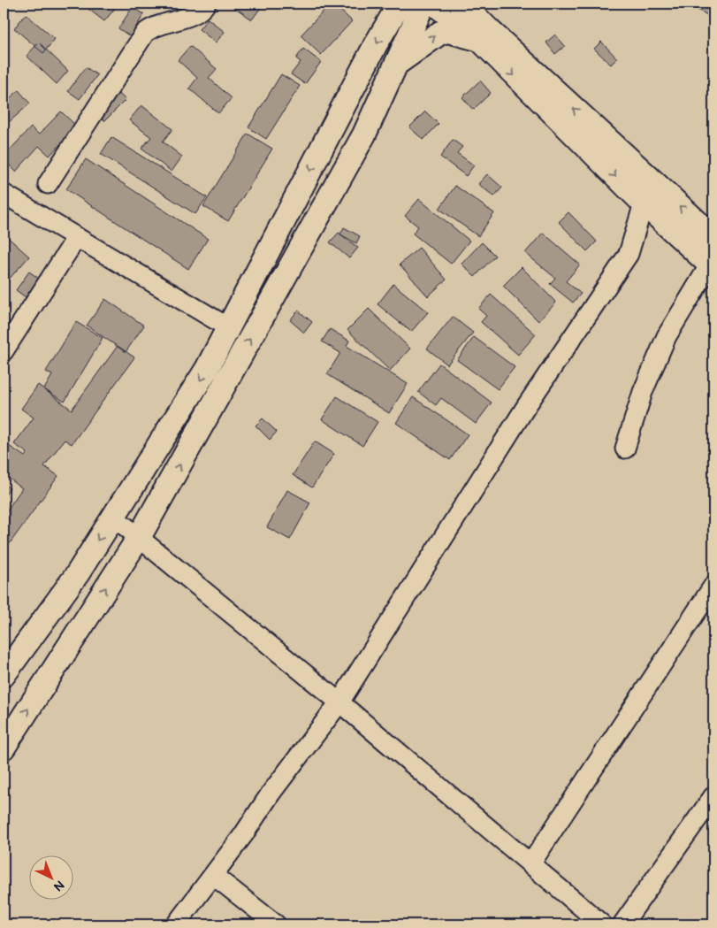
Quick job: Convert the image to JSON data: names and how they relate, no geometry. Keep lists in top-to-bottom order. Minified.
{"north":"bottom right"}
